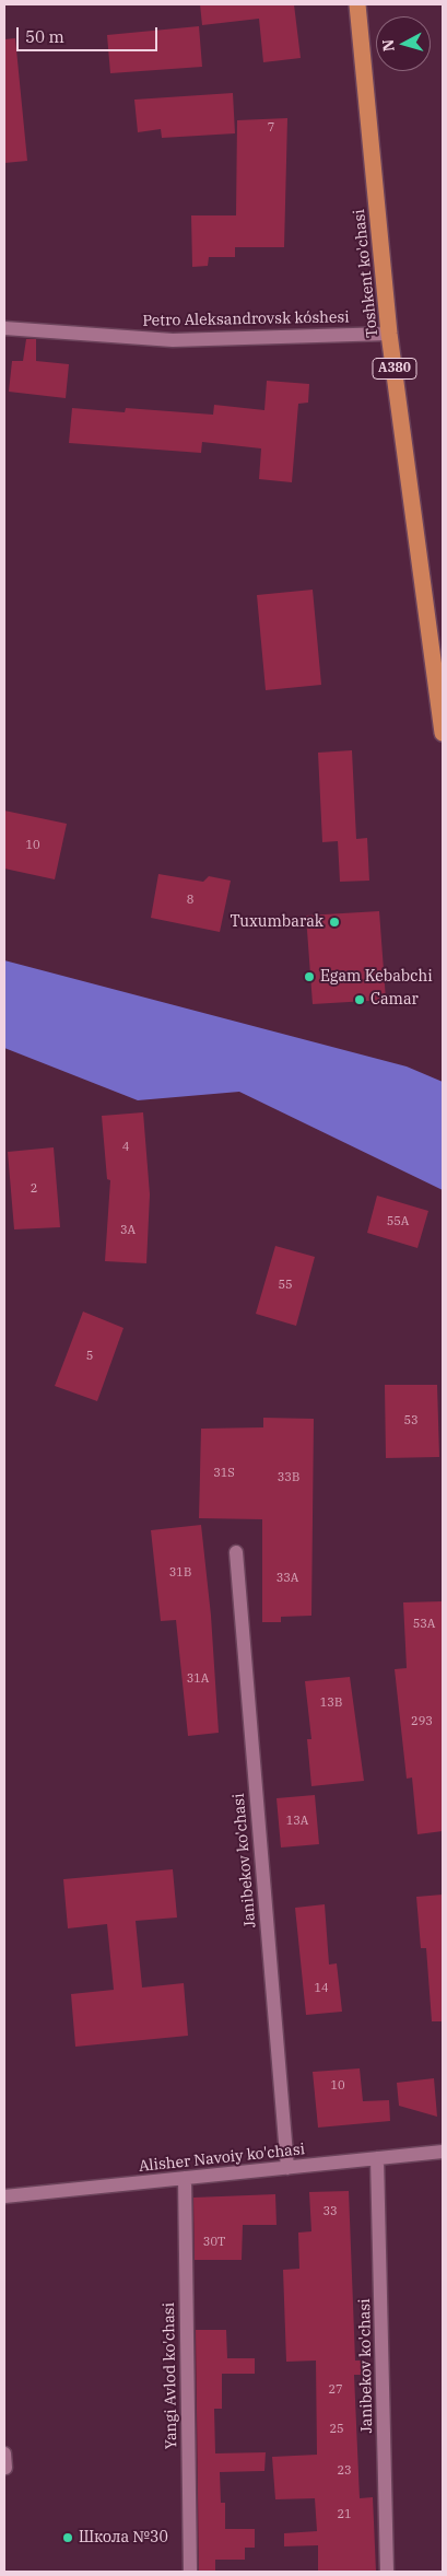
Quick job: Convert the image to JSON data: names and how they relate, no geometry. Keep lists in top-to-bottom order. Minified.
{"streets":{"highway":["Toshkent ko'chasi","A380"],"street":["Petro Aleksandrovsk kóshesi","Janibekov ko'chasi","Alisher Navoiy ko'chasi","Yangi Avlod ko'chasi"]},"crossings":[["Toshkent ko'chasi","Petro Aleksandrovsk kóshesi"],["Janibekov ko'chasi","Alisher Navoiy ko'chasi"],["Alisher Navoiy ko'chasi","Yangi Avlod ko'chasi"]],"places":["Tuxumbarak","Egam Kebabchi","Camar","Школа №30"],"house_numbers":["7","10","8","4","2","55A","3A","55","5","53","31S","33B","31B","33A","53A","31A","13B","293","13A","14","10","33","30T","27","25","23","21"],"scale_bar":"50 m","north":"left"}
